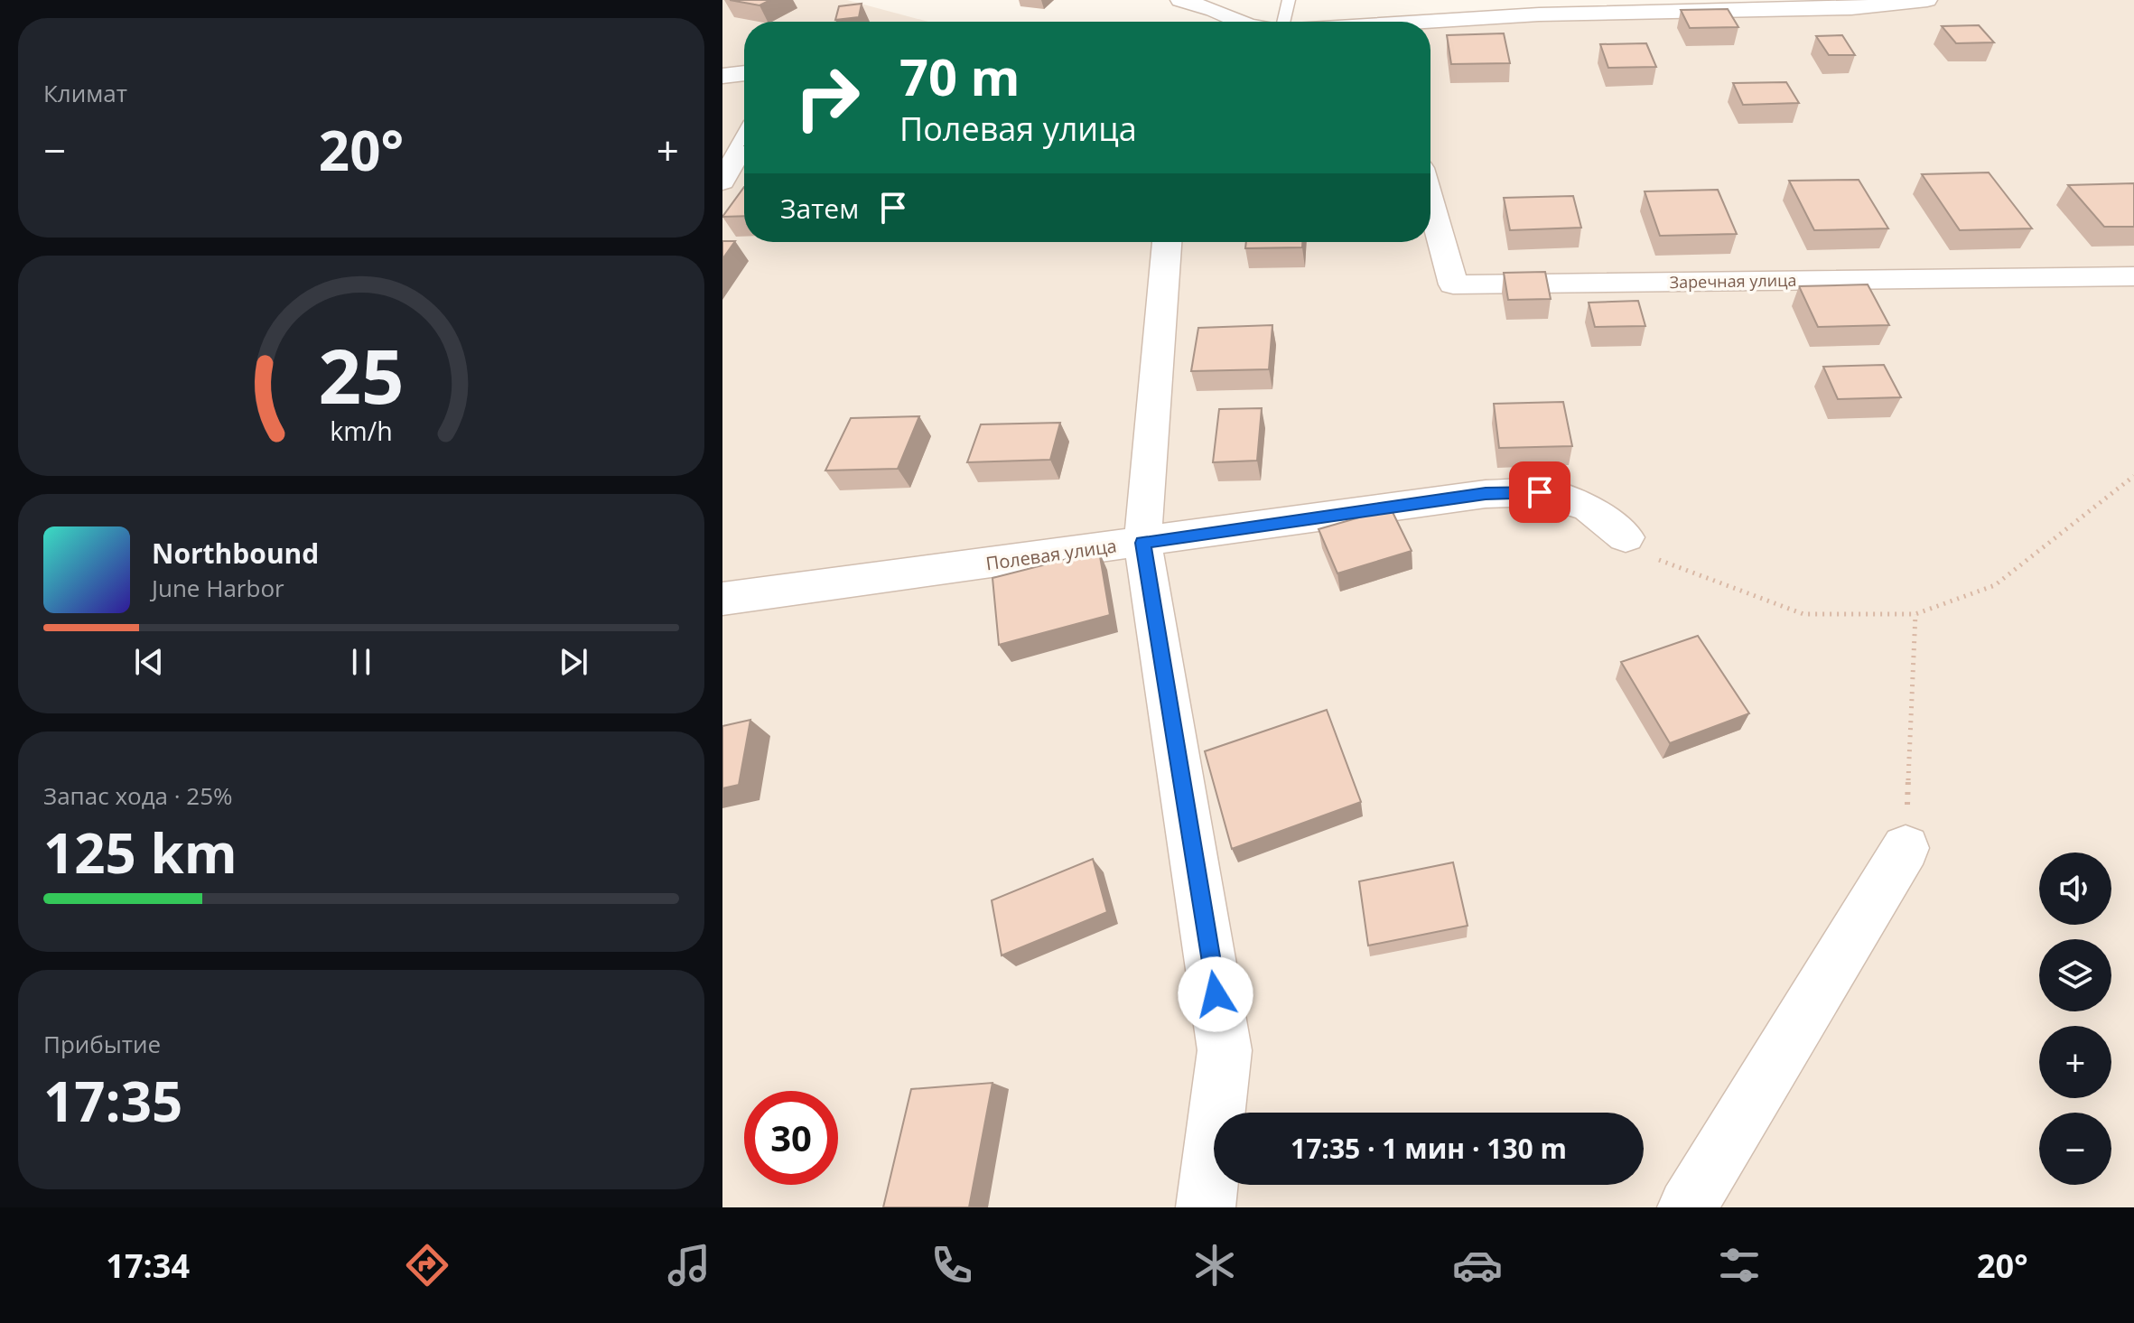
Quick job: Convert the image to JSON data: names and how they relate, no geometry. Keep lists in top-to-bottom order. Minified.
{"streets":{"street":["Заречная улица","Полевая улица"]},"page":{"tile":["Климат",["Запас хода · 25%","125 km"],["Прибытие","17:35"]],"turn":["70 m","Полевая улица"],"heat":["−","20°","+"],"then":"Затем","song":["Northbound","June Harbor"],"map_buttons":["+","−"],"limit":"30","trip":"17:35 · 1 мин · 130 m","tabs":["17:34","20°"],"gauge":["25","km/h"]}}
